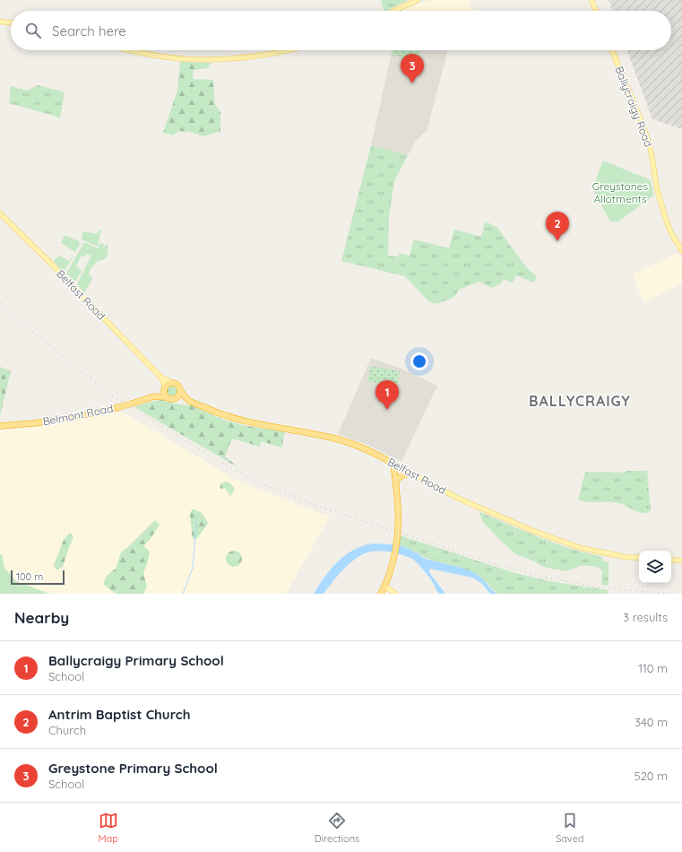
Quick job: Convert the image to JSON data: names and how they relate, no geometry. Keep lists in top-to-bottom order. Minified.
{"streets":{"highway":["Belfast Road","Belmont Road"],"main road":["Ballycraigy Road"]},"crossings":[["Belfast Road","Belmont Road"]],"districts":["BALLYCRAIGY"],"parks":["Greystones Allotments"],"scale_bar":"100 m","page":{"search":"Search here","pins":["3","2","1"],"scale":"100 m","heading":["Nearby","3 results"],"list":[{"mark":"1","name":"Ballycraigy Primary School","note":"School","value":"110 m"},{"mark":"2","name":"Antrim Baptist Church","note":"Church","value":"340 m"},{"mark":"3","name":"Greystone Primary School","note":"School","value":"520 m"}],"nav":["Map","Directions","Saved"]}}
